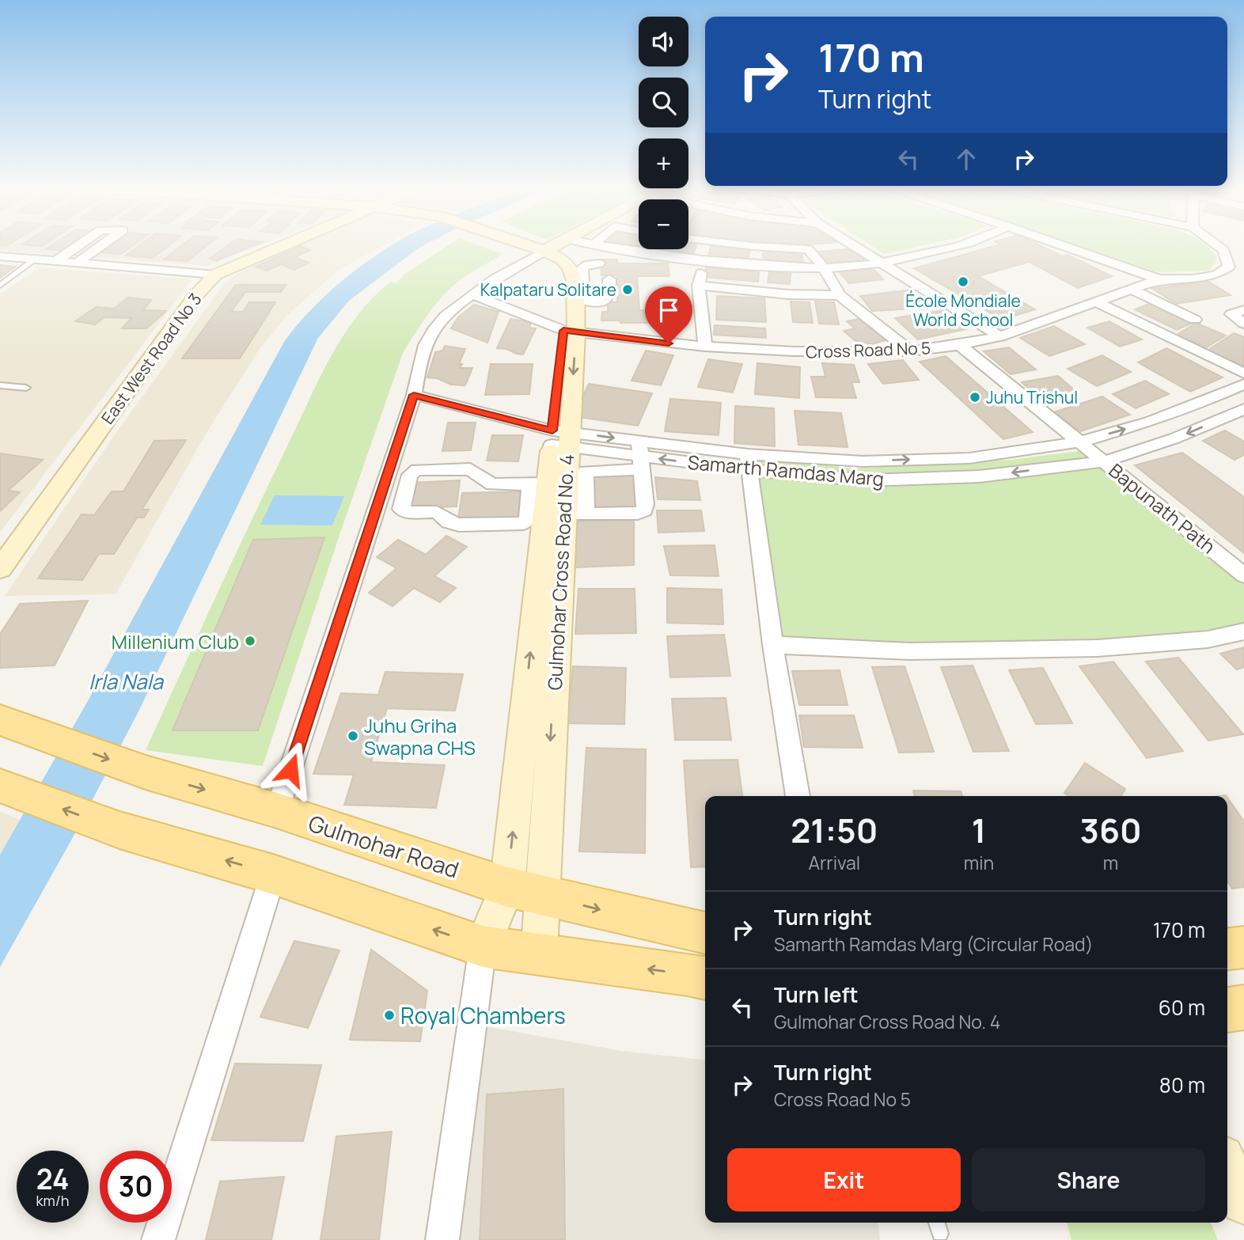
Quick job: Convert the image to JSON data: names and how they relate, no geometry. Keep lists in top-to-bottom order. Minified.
{"streets":{"main road":["Gulmohar Road"],"street":["Cross Road No 5","East West Road No 3","Samarth Ramdas Marg","Bapunath Path","Gulmohar Cross Road No. 4"]},"crossings":[["Cross Road No 5","Bapunath Path"],["Cross Road No 5","Gulmohar Cross Road No. 4"],["Samarth Ramdas Marg","Bapunath Path"],["Samarth Ramdas Marg","Gulmohar Cross Road No. 4"],["Gulmohar Cross Road No. 4","Gulmohar Road"]],"water":["Irla Nala"],"places":["École Mondiale World School","Kalpataru Solitare","Juhu Trishul","Millenium Club","Juhu Griha Swapna CHS","Royal Chambers"],"page":{"map_buttons":["+","−"],"turn":["170 m","Turn right"],"eta":["21:50","Arrival","1","min","360","m"],"list":[{"name":"Turn right","note":"Samarth Ramdas Marg (Circular Road)","value":"170 m"},{"name":"Turn left","note":"Gulmohar Cross Road No. 4","value":"60 m"},{"name":"Turn right","note":"Cross Road No 5","value":"80 m"}],"buttons":["Exit","Share"],"speed":"24 km/h","limit":"30"}}
